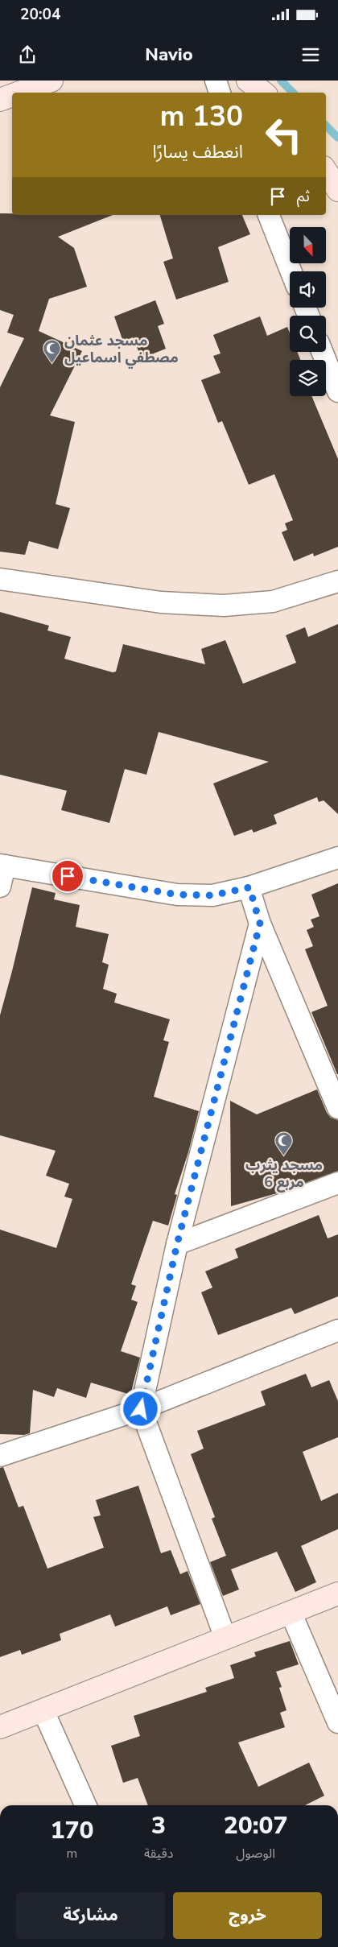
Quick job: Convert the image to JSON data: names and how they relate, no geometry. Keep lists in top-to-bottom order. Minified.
{"places":{"mosque":["مسجد عثمان مصطفي اسماعيل","مسجد يثرب مربع 6"]},"north":"bottom","page":{"status":"20:04","header":"Navio","turn":["130 m","انعطف يسارًا"],"then":"ثم","eta":["20:07","الوصول","3","دقيقة","170","m"],"buttons":["خروج","مشاركة"]}}
